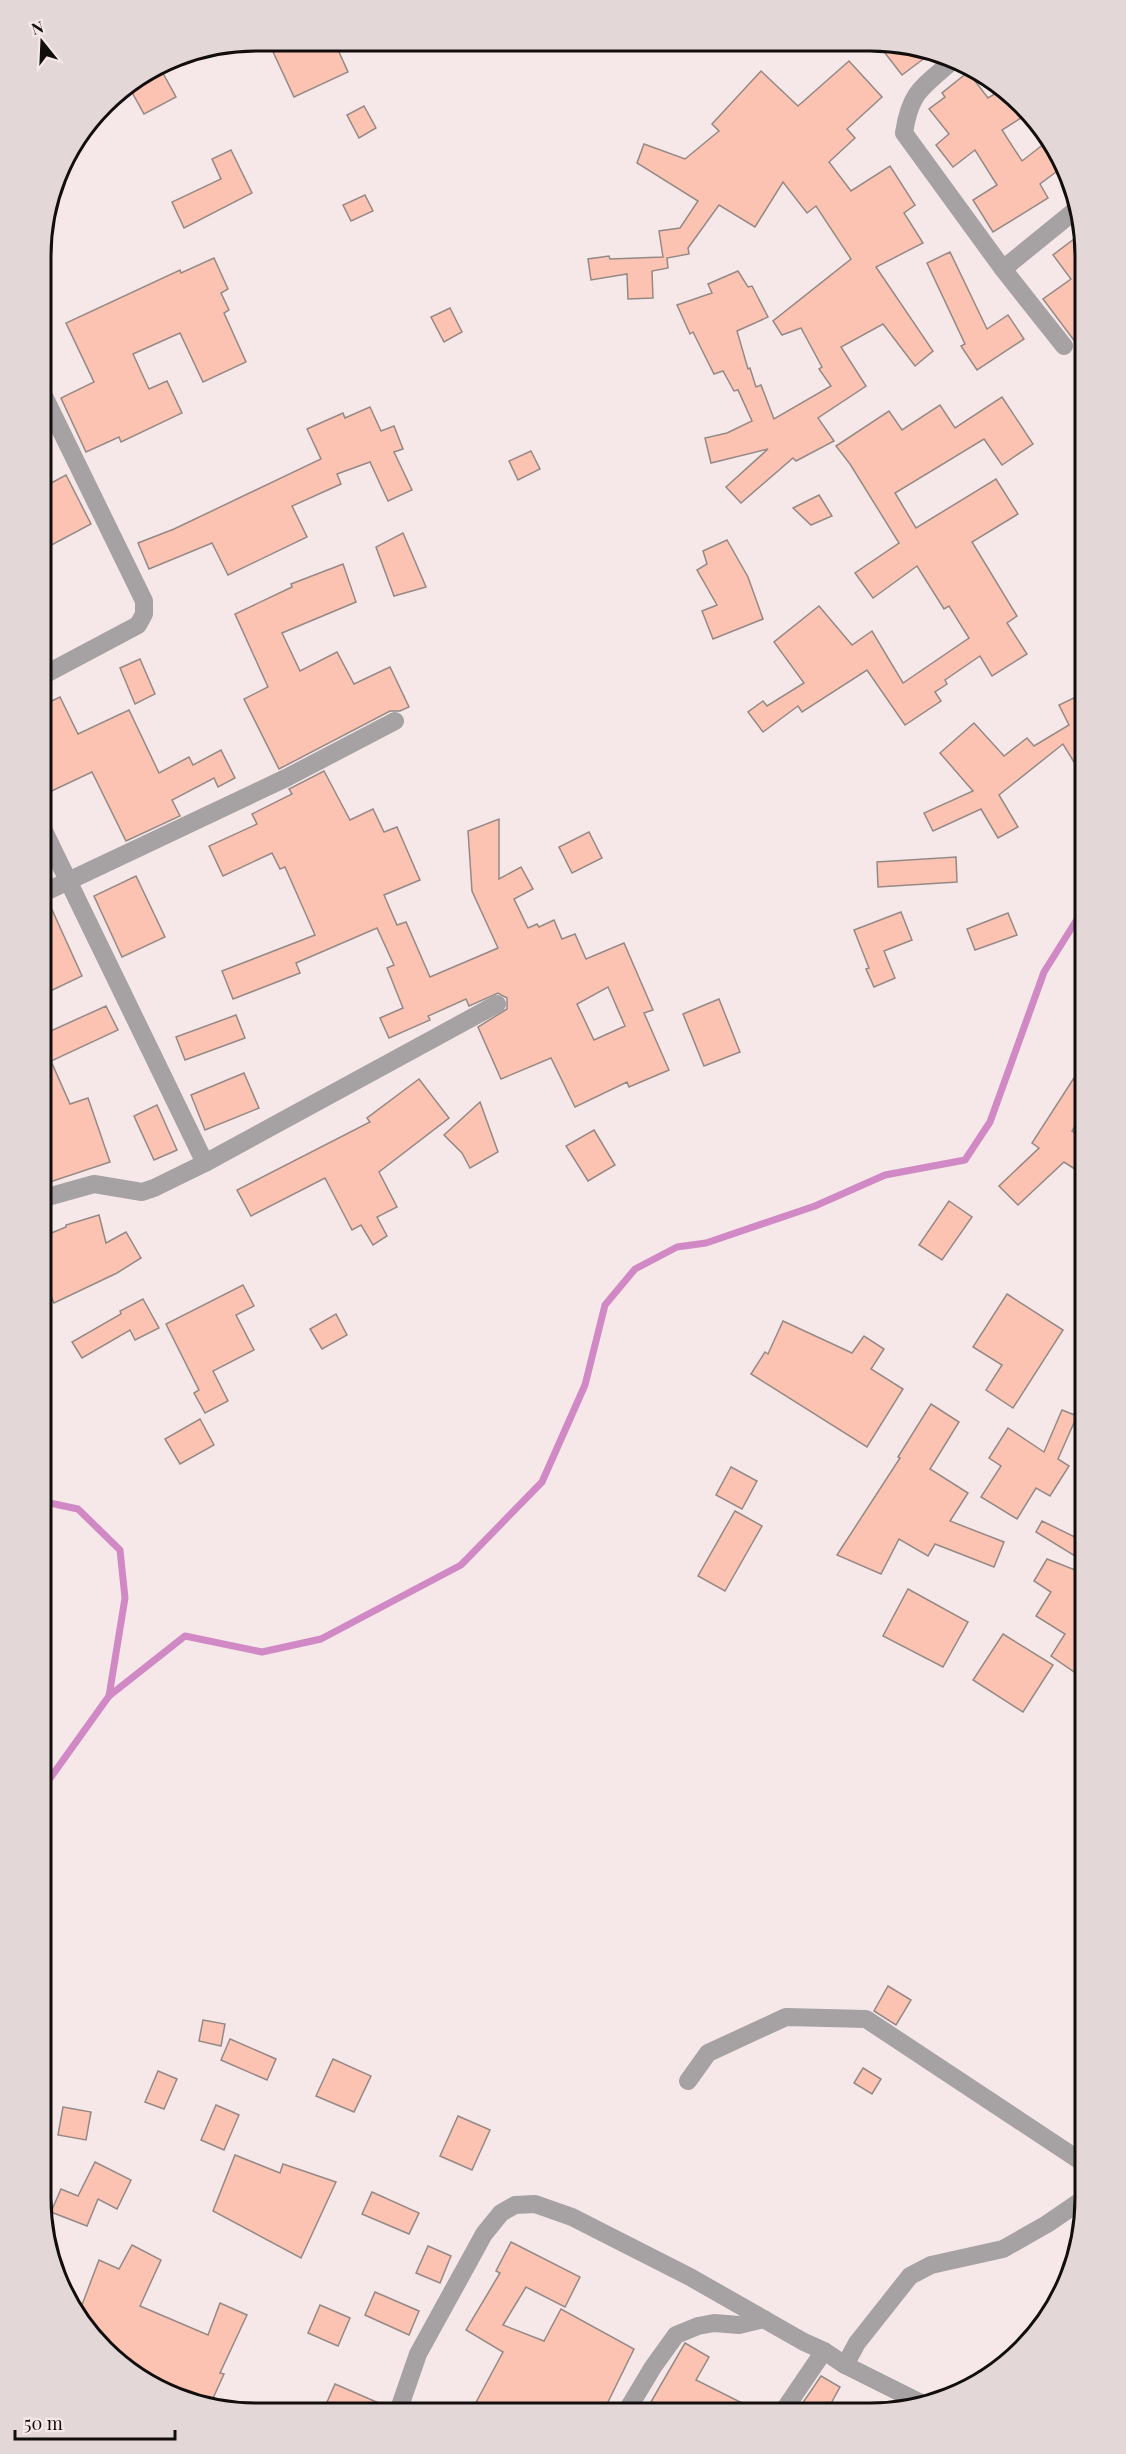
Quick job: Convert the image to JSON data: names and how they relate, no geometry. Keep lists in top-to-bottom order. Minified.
{"scale_bar":"50 m","north":"top"}
